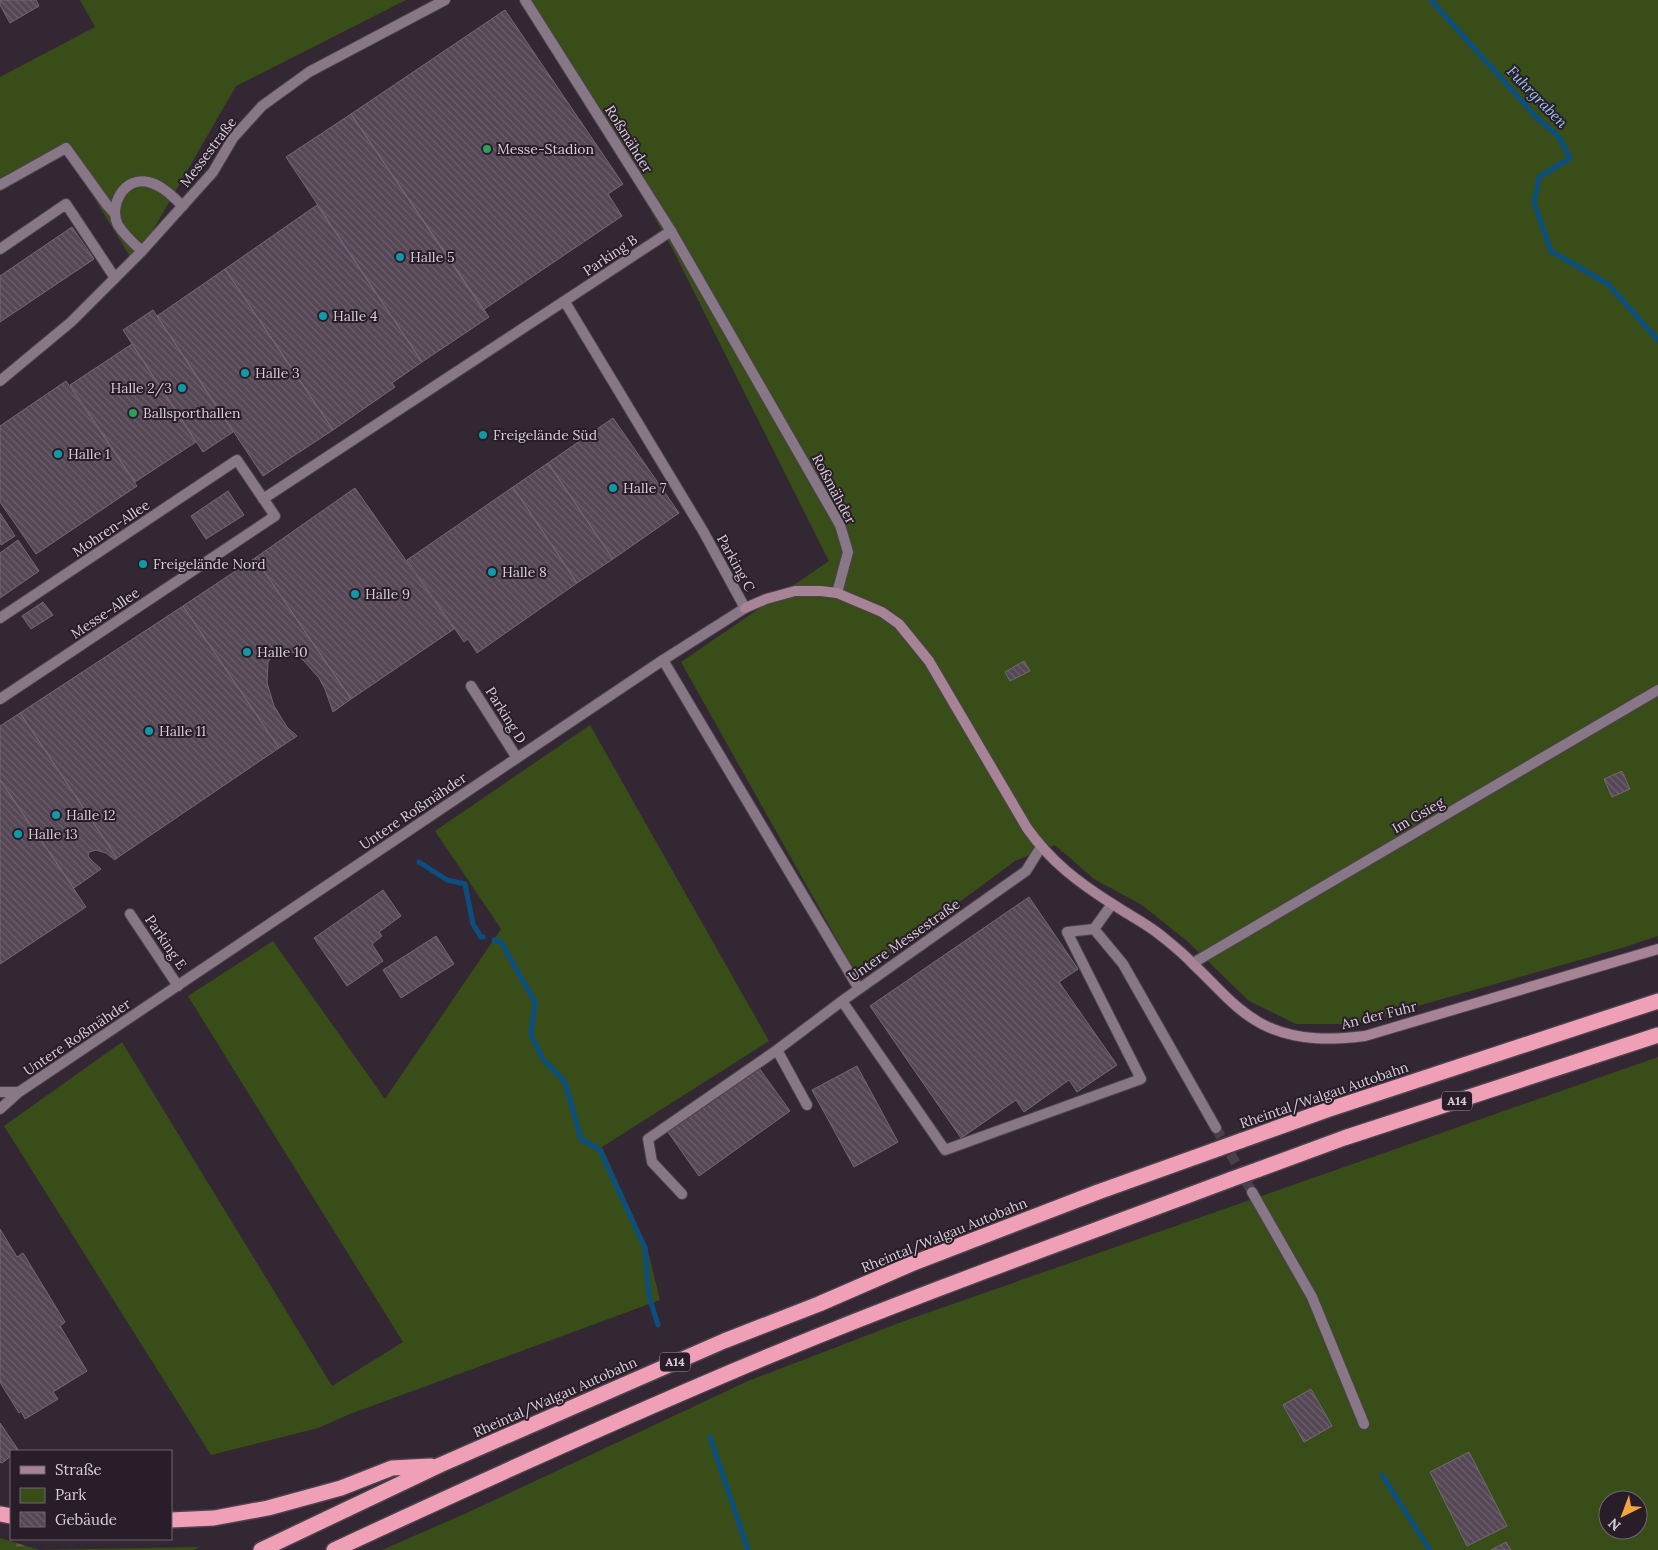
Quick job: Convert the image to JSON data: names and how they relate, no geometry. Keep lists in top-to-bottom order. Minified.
{"streets":{"highway":["Rheintal/Walgau Autobahn","A14"],"main road":["Untere Roßmähder","An der Fuhr"],"street":["Roßmähder","Messestraße","Parking B","Mohren-Allee","Parking C","Messe-Allee","Parking D","Im Gsieg","Untere Messestraße","Parking E"]},"crossings":[["Roßmähder","Parking B"],["Roßmähder","Untere Roßmähder"],["Parking B","Mohren-Allee"],["Parking B","Parking C"],["Parking B","Messe-Allee"],["Mohren-Allee","Messe-Allee"],["Parking C","Untere Roßmähder"],["Parking D","Untere Roßmähder"],["Untere Roßmähder","Parking E"],["Im Gsieg","An der Fuhr"]],"water":["Fuhrgraben"],"places":["Messe-Stadion","Halle 5","Halle 4","Halle 3","Halle 2/3","Ballsporthallen","Freigelände Süd","Halle 1","Halle 7","Freigelände Nord","Halle 8","Halle 9","Halle 10","Halle 11","Halle 12","Halle 13"],"legend":["Straße","Park","Gebäude"],"north":"bottom left"}
